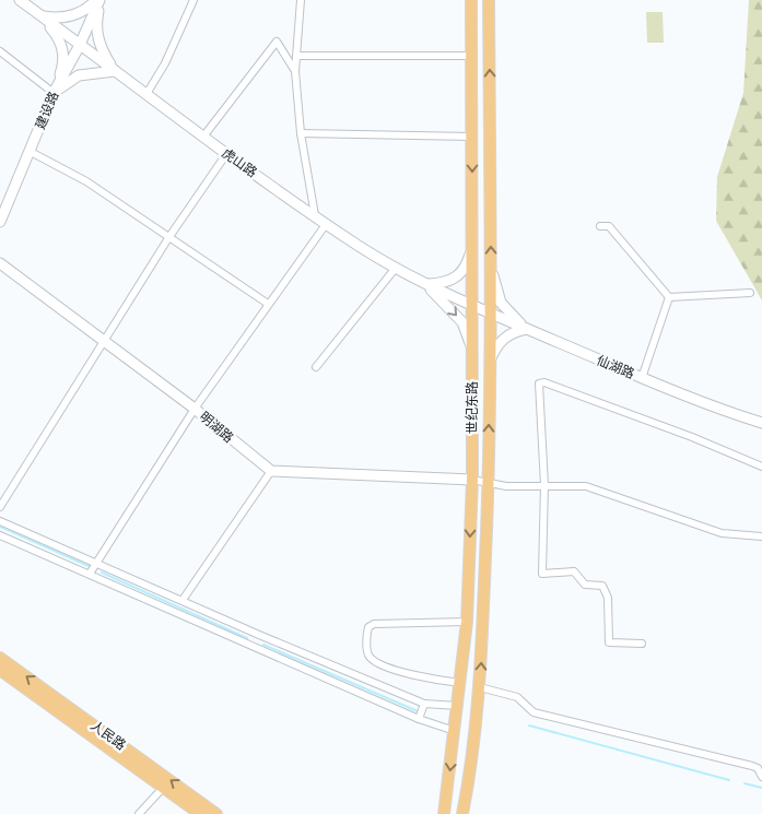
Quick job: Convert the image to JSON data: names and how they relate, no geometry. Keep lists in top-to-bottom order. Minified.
{"streets":{"main road":["世纪东路","人民路"],"street":["建设路","虎山路","仙湖路","明湖路"]},"crossings":[["建设路","虎山路"],["虎山路","仙湖路"],["虎山路","世纪东路"],["仙湖路","世纪东路"]]}
